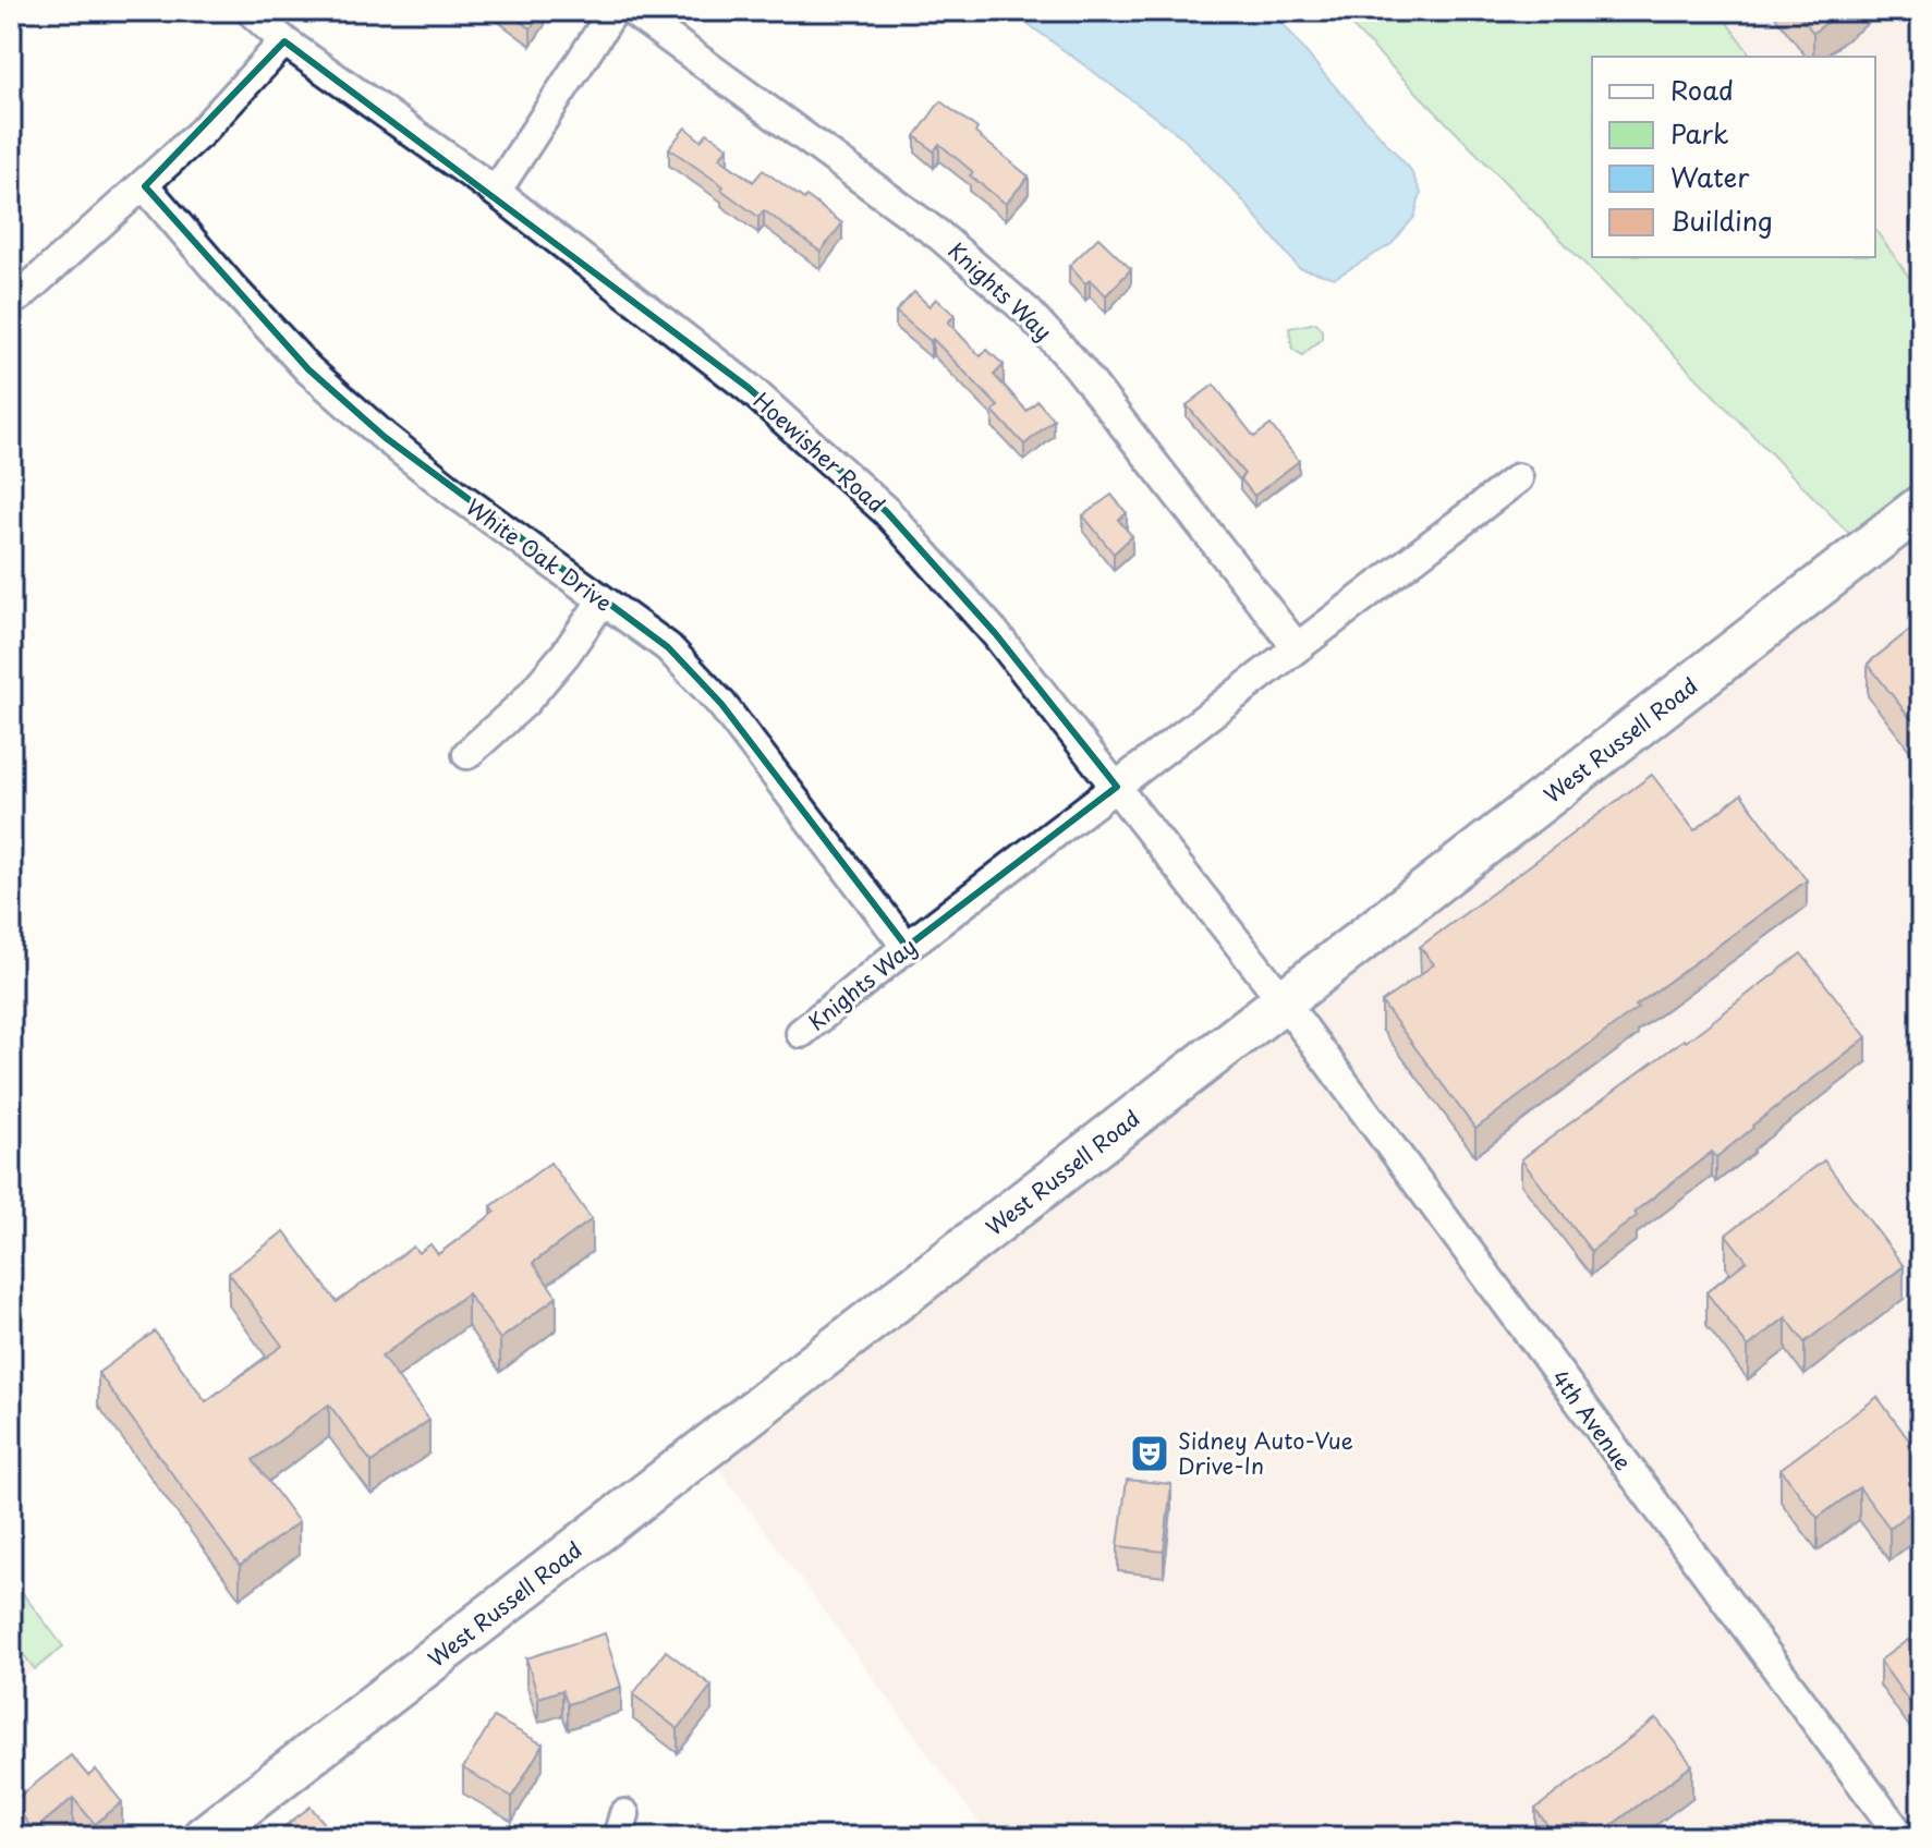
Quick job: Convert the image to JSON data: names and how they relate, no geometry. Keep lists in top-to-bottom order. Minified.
{"streets":{"street":["Knights Way","Hoewisher Road","White Oak Drive","West Russell Road","4th Avenue"]},"crossings":[["Knights Way","Hoewisher Road"],["Knights Way","White Oak Drive"],["Hoewisher Road","West Russell Road"],["Hoewisher Road","4th Avenue"],["West Russell Road","4th Avenue"]],"places":{"theatre":["Sidney Auto-Vue Drive-In"]},"legend":["Road","Park","Water","Building"]}
